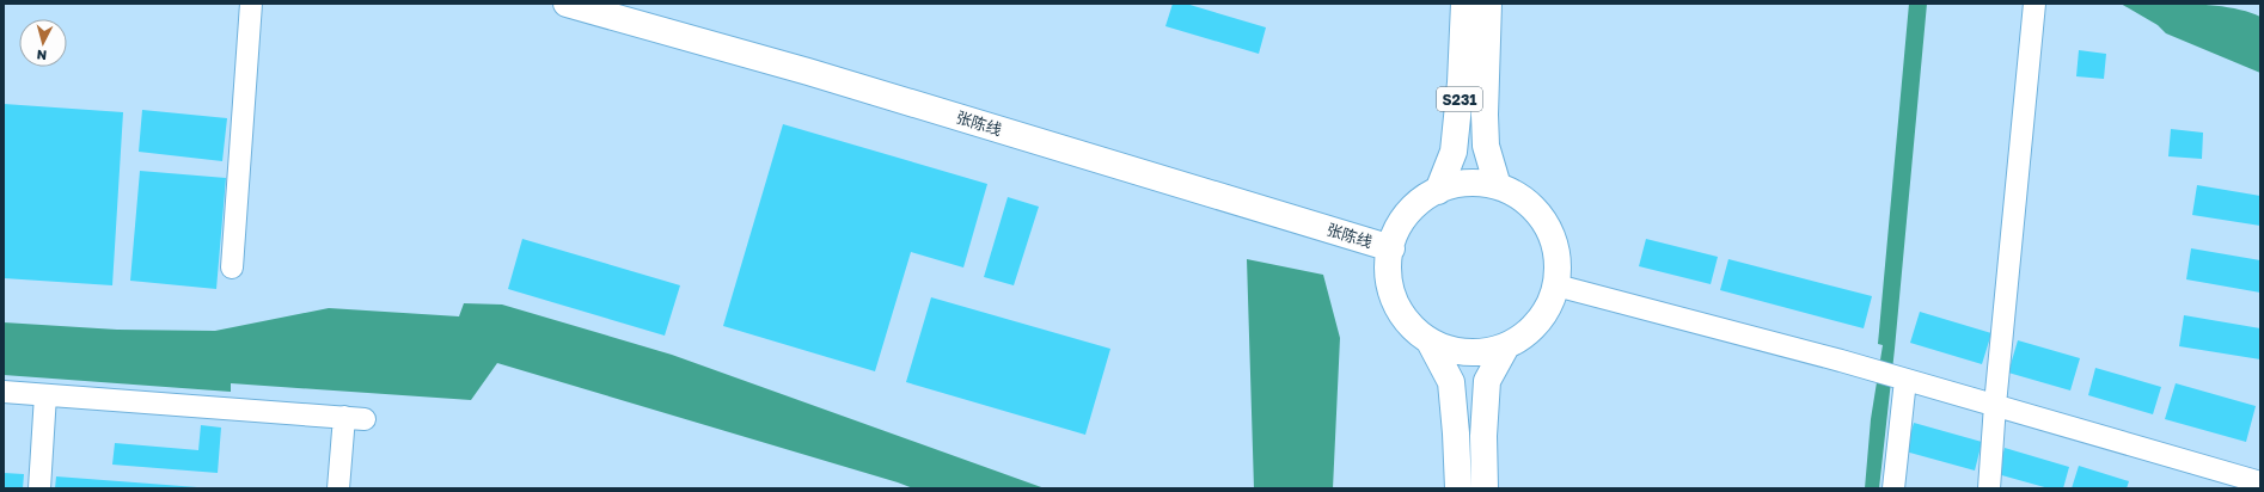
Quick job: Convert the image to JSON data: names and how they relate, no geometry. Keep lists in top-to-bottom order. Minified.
{"streets":{"main road":["S231","张陈线"]},"crossings":[["S231","张陈线"]],"north":"bottom"}
